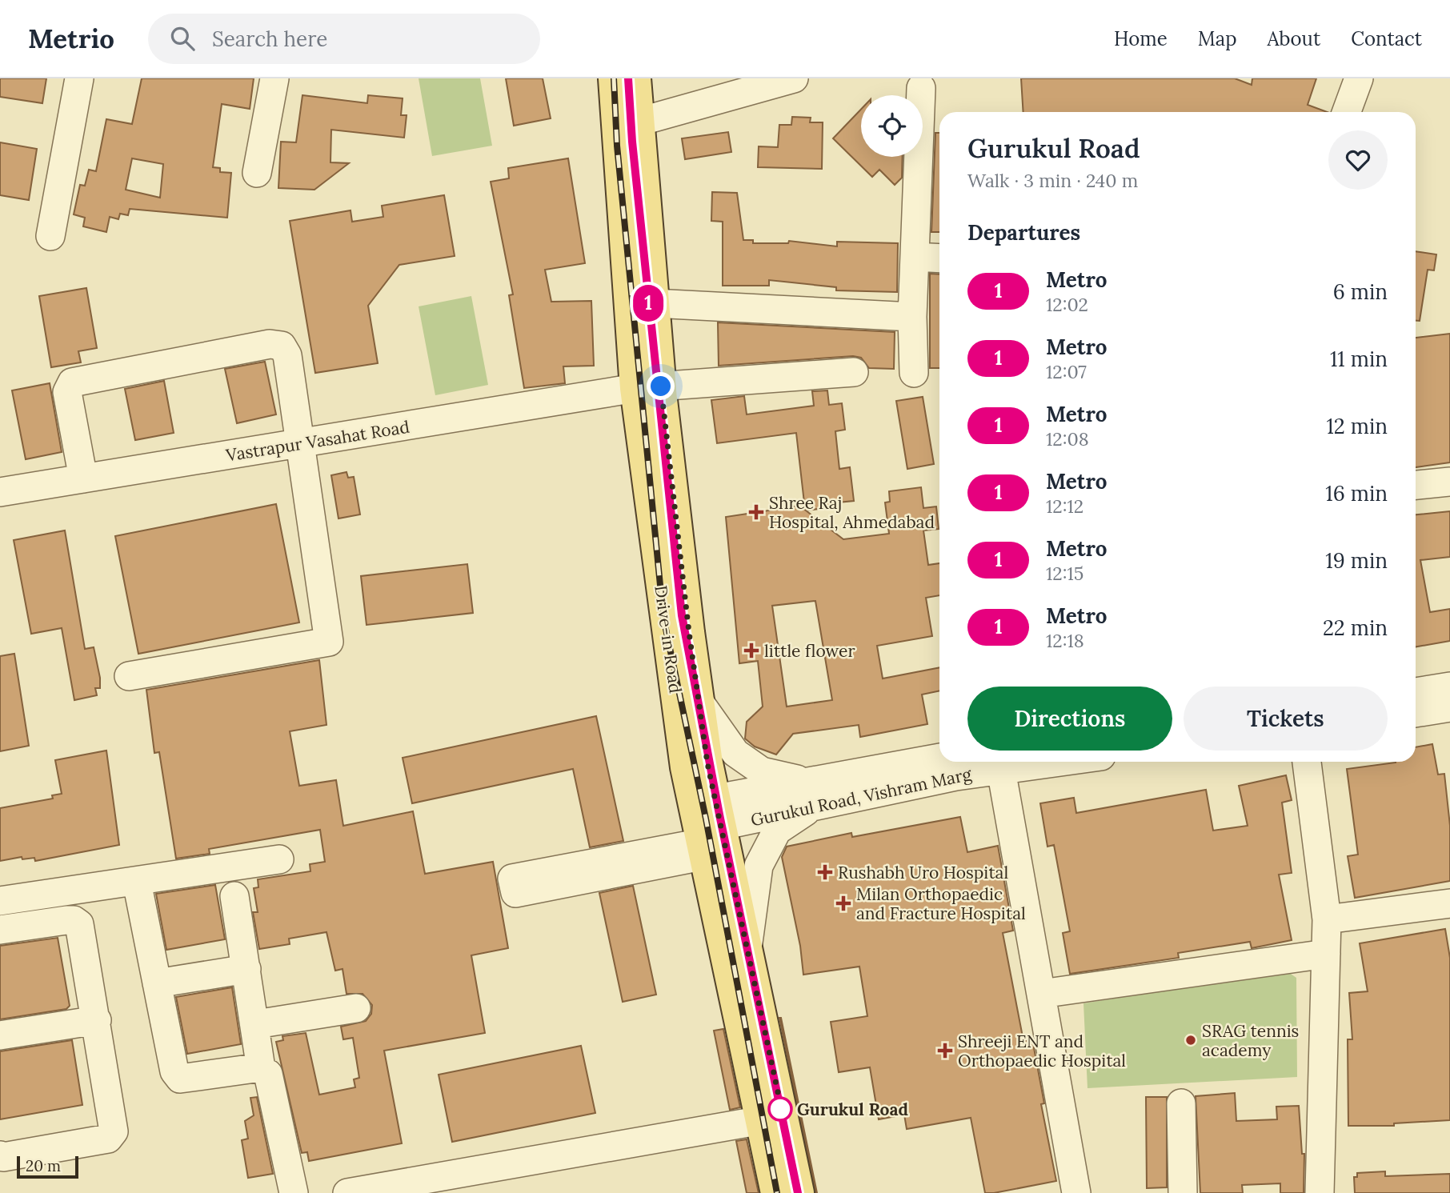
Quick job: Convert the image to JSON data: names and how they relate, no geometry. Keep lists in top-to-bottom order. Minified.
{"streets":{"main road":["Drive-in Road"],"street":["Vastrapur Vasahat Road","Gurukul Road, Vishram Marg"]},"crossings":[["Vastrapur Vasahat Road","Drive-in Road"],["Drive-in Road","Gurukul Road, Vishram Marg"]],"places":{"health":["Shree Raj Hospital, Ahmedabad","little flower","Rushabh Uro Hospital","Milan Orthopaedic and Fracture Hospital","Shreeji ENT and Orthopaedic Hospital"],"other":["SRAG tennis academy","Gurukul Road"]},"lines":["metro line 1"],"scale_bar":"20 m","page":{"header":"Metrio","search":"Search here","nav":["Home","Map","About","Contact"],"on_map":"1","heading":[["Gurukul Road","Walk · 3 min · 240 m"],"Departures"],"list":[{"mark":"1","name":"Metro","note":"12:02","value":"6 min"},{"mark":"1","name":"Metro","note":"12:07","value":"11 min"},{"mark":"1","name":"Metro","note":"12:08","value":"12 min"},{"mark":"1","name":"Metro","note":"12:12","value":"16 min"},{"mark":"1","name":"Metro","note":"12:15","value":"19 min"},{"mark":"1","name":"Metro","note":"12:18","value":"22 min"}],"buttons":["Directions","Tickets"],"scale":"20 m"}}
